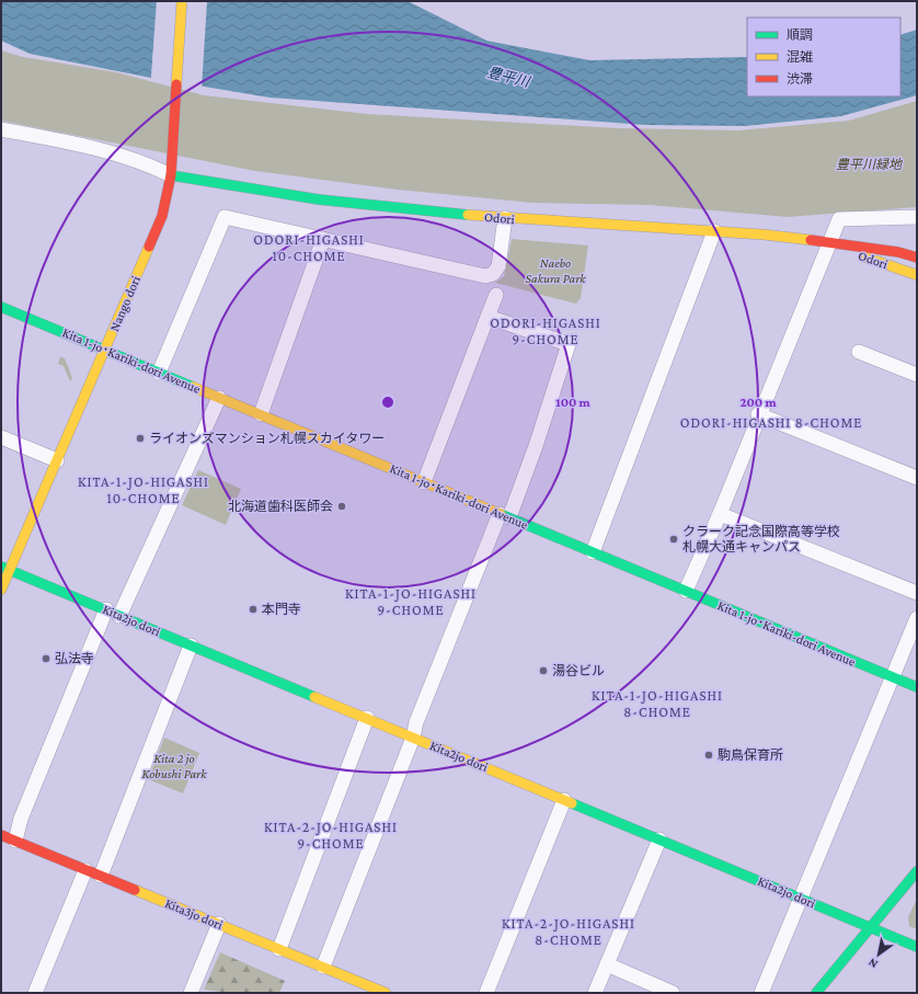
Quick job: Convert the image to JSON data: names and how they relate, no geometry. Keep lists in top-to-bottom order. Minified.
{"streets":{"main road":["Odori","Nango dori","Kita 1-jo･Kariki-dori Avenue","Kita2jo dori","Kita3jo dori"]},"crossings":[["Odori","Nango dori"],["Nango dori","Kita 1-jo･Kariki-dori Avenue"],["Nango dori","Kita2jo dori"]],"districts":["ODORI-HIGASHI 10-CHOME","ODORI-HIGASHI 9-CHOME","ODORI-HIGASHI 8-CHOME","KITA-1-JO-HIGASHI 10-CHOME","KITA-1-JO-HIGASHI 9-CHOME","KITA-1-JO-HIGASHI 8-CHOME","KITA-2-JO-HIGASHI 9-CHOME","KITA-2-JO-HIGASHI 8-CHOME"],"water":["豊平川"],"parks":["豊平川緑地","Naebo Sakura Park","Kita 2 jo Kobushi Park"],"places":["ライオンズマンション札幌スカイタワー","北海道歯科医師会","クラーク記念国際高等学校 札幌大通キャンパス","本門寺","弘法寺","湯谷ビル","駒鳥保育所"],"legend":["順調","混雑","渋滞"],"north":"bottom left","rings":["100 m","200 m"]}
